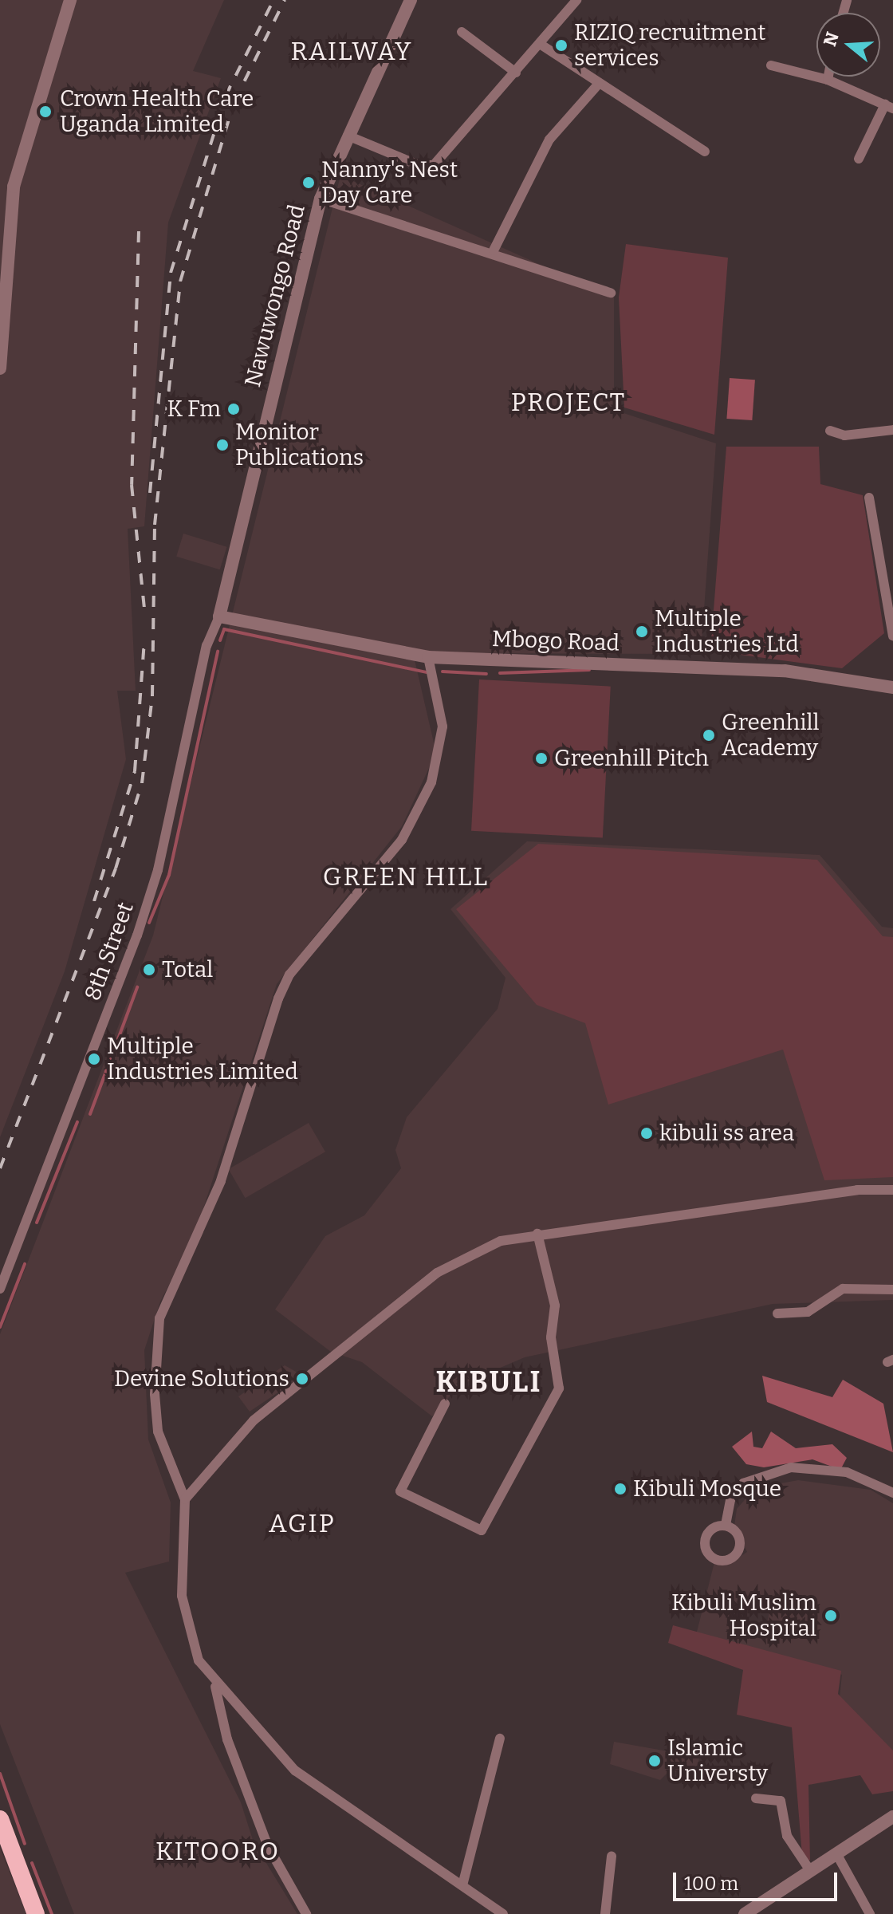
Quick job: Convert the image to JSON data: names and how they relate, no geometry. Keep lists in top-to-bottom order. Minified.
{"streets":{"street":["Nawuwongo Road","Mbogo Road","8th Street"]},"crossings":[["Nawuwongo Road","Mbogo Road"],["Nawuwongo Road","8th Street"],["Mbogo Road","8th Street"]],"districts":["RAILWAY","PROJECT","GREEN HILL","KIBULI","AGIP","KITOORO"],"places":["RIZIQ recruitment services","Crown Health Care Uganda Limited","Nanny's Nest Day Care","K Fm","Monitor Publications","Multiple Industries Ltd","Greenhill Academy","Greenhill Pitch","Total","Multiple Industries Limited","kibuli ss area","Devine Solutions","Kibuli Mosque","Kibuli Muslim Hospital","Islamic Universty"],"scale_bar":"100 m","north":"left"}
